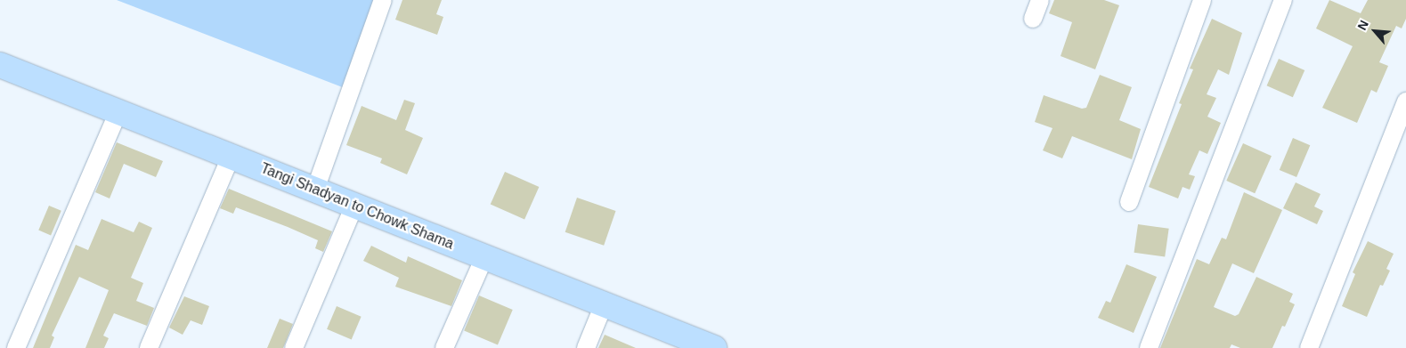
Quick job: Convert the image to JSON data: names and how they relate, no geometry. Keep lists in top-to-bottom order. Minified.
{"streets":{"main road":["Tangi Shadyan to Chowk Shama"]},"north":"top left"}
